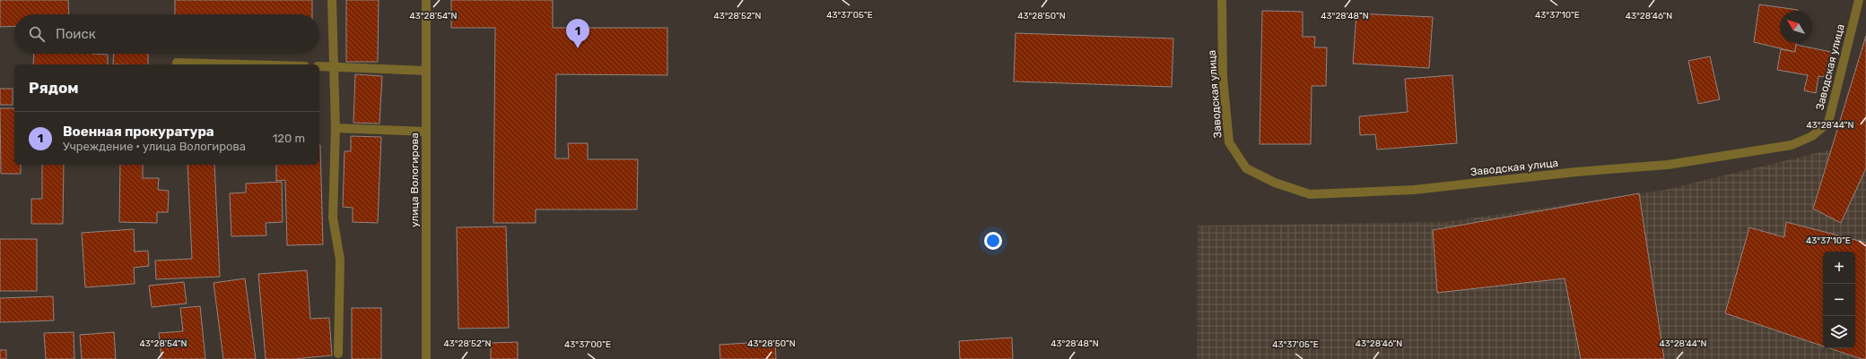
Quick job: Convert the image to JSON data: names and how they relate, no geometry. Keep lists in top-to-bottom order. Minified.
{"streets":{"street":["Заводская улица","улица Вологирова"]},"north":"top left","page":{"search":"Поиск","pins":"1","heading":"Рядом","list":[{"mark":"1","name":"Военная прокуратура","note":"Учреждение · улица Вологирова","value":"120 m"}],"map_buttons":["+","−"]},"coordinates":["43°37'05\"E","43°37'10\"E","43°28'54\"N","43°28'52\"N","43°28'50\"N","43°28'46\"N","43°28'48\"N","43°28'44\"N","43°37'00\"E"]}
